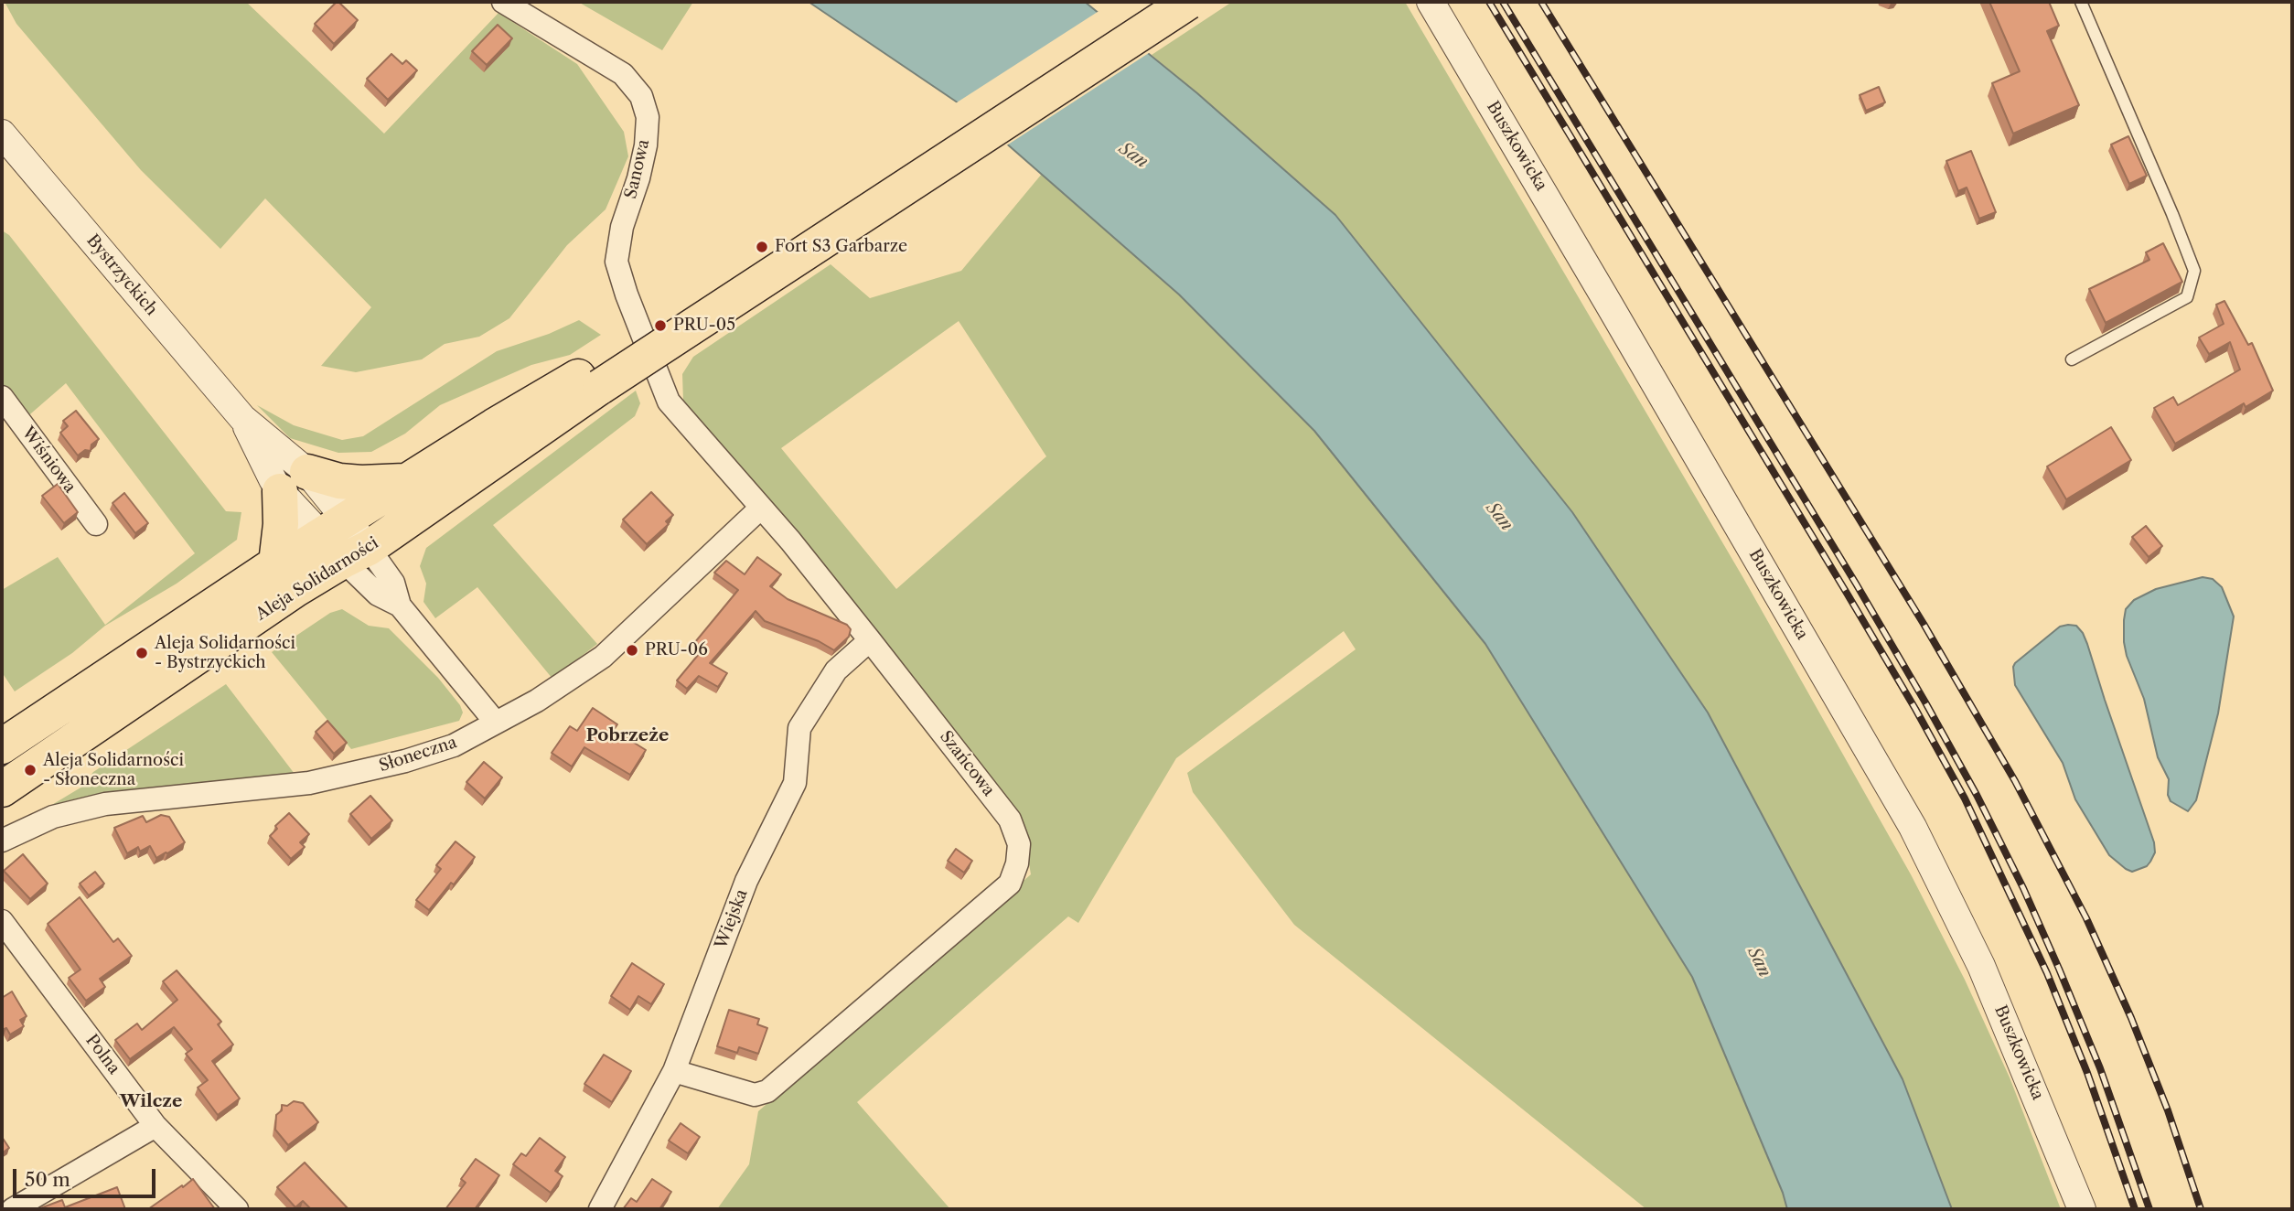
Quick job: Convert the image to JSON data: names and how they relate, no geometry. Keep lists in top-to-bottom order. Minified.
{"streets":{"highway":["Aleja Solidarności"],"street":["Buszkowicka","Sanowa","Bystrzyckich","Wiśniowa","Słoneczna","Szańcowa","Wiejska","Polna"]},"crossings":[["Sanowa","Szańcowa"],["Bystrzyckich","Aleja Solidarności"],["Słoneczna","Szańcowa"],["Szańcowa","Wiejska"]],"districts":["Pobrzeże","Wilcze"],"water":["San"],"places":["Fort S3 Garbarze","PRU-05","PRU-06","Aleja Solidarności - Bystrzyckich","Aleja Solidarności - Słoneczna"],"scale_bar":"50 m"}
